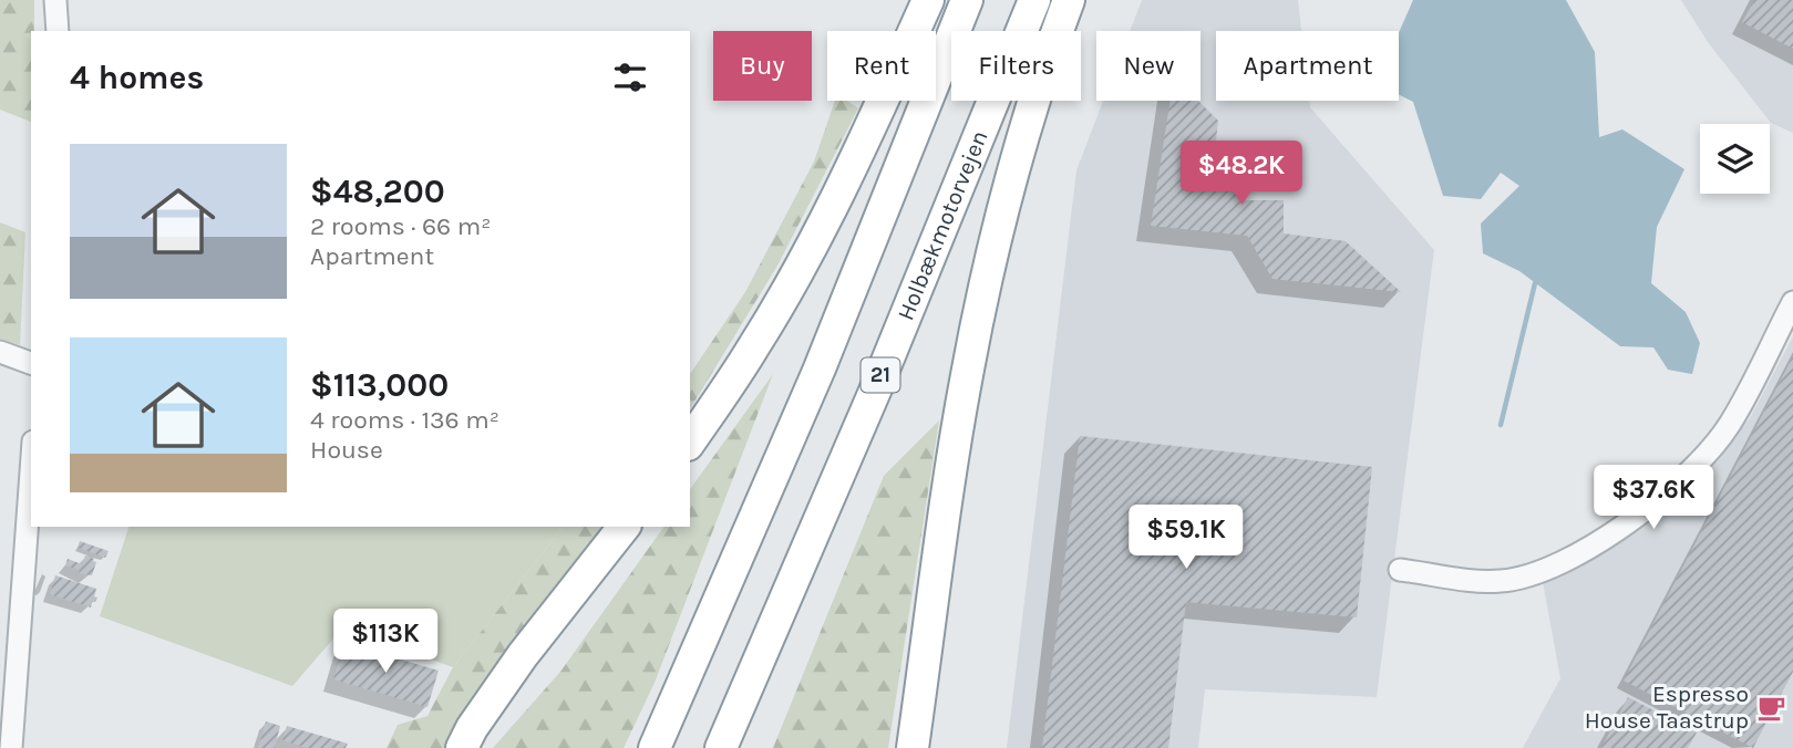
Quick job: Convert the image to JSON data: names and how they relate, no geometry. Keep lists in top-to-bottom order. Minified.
{"streets":{"highway":["Holbækmotorvejen","21"]},"places":{"cafe":["Espresso House Taastrup"]},"page":{"chip":["Buy","Rent","Filters","New","Apartment"],"heading":"4 homes","list":[{"name":"$48,200","note":"2 rooms · 66 m² · Apartment"},{"name":"$113,000","note":"4 rooms · 136 m² · House"}],"price":["$48.2K","$37.6K","$59.1K","$113K"]}}
